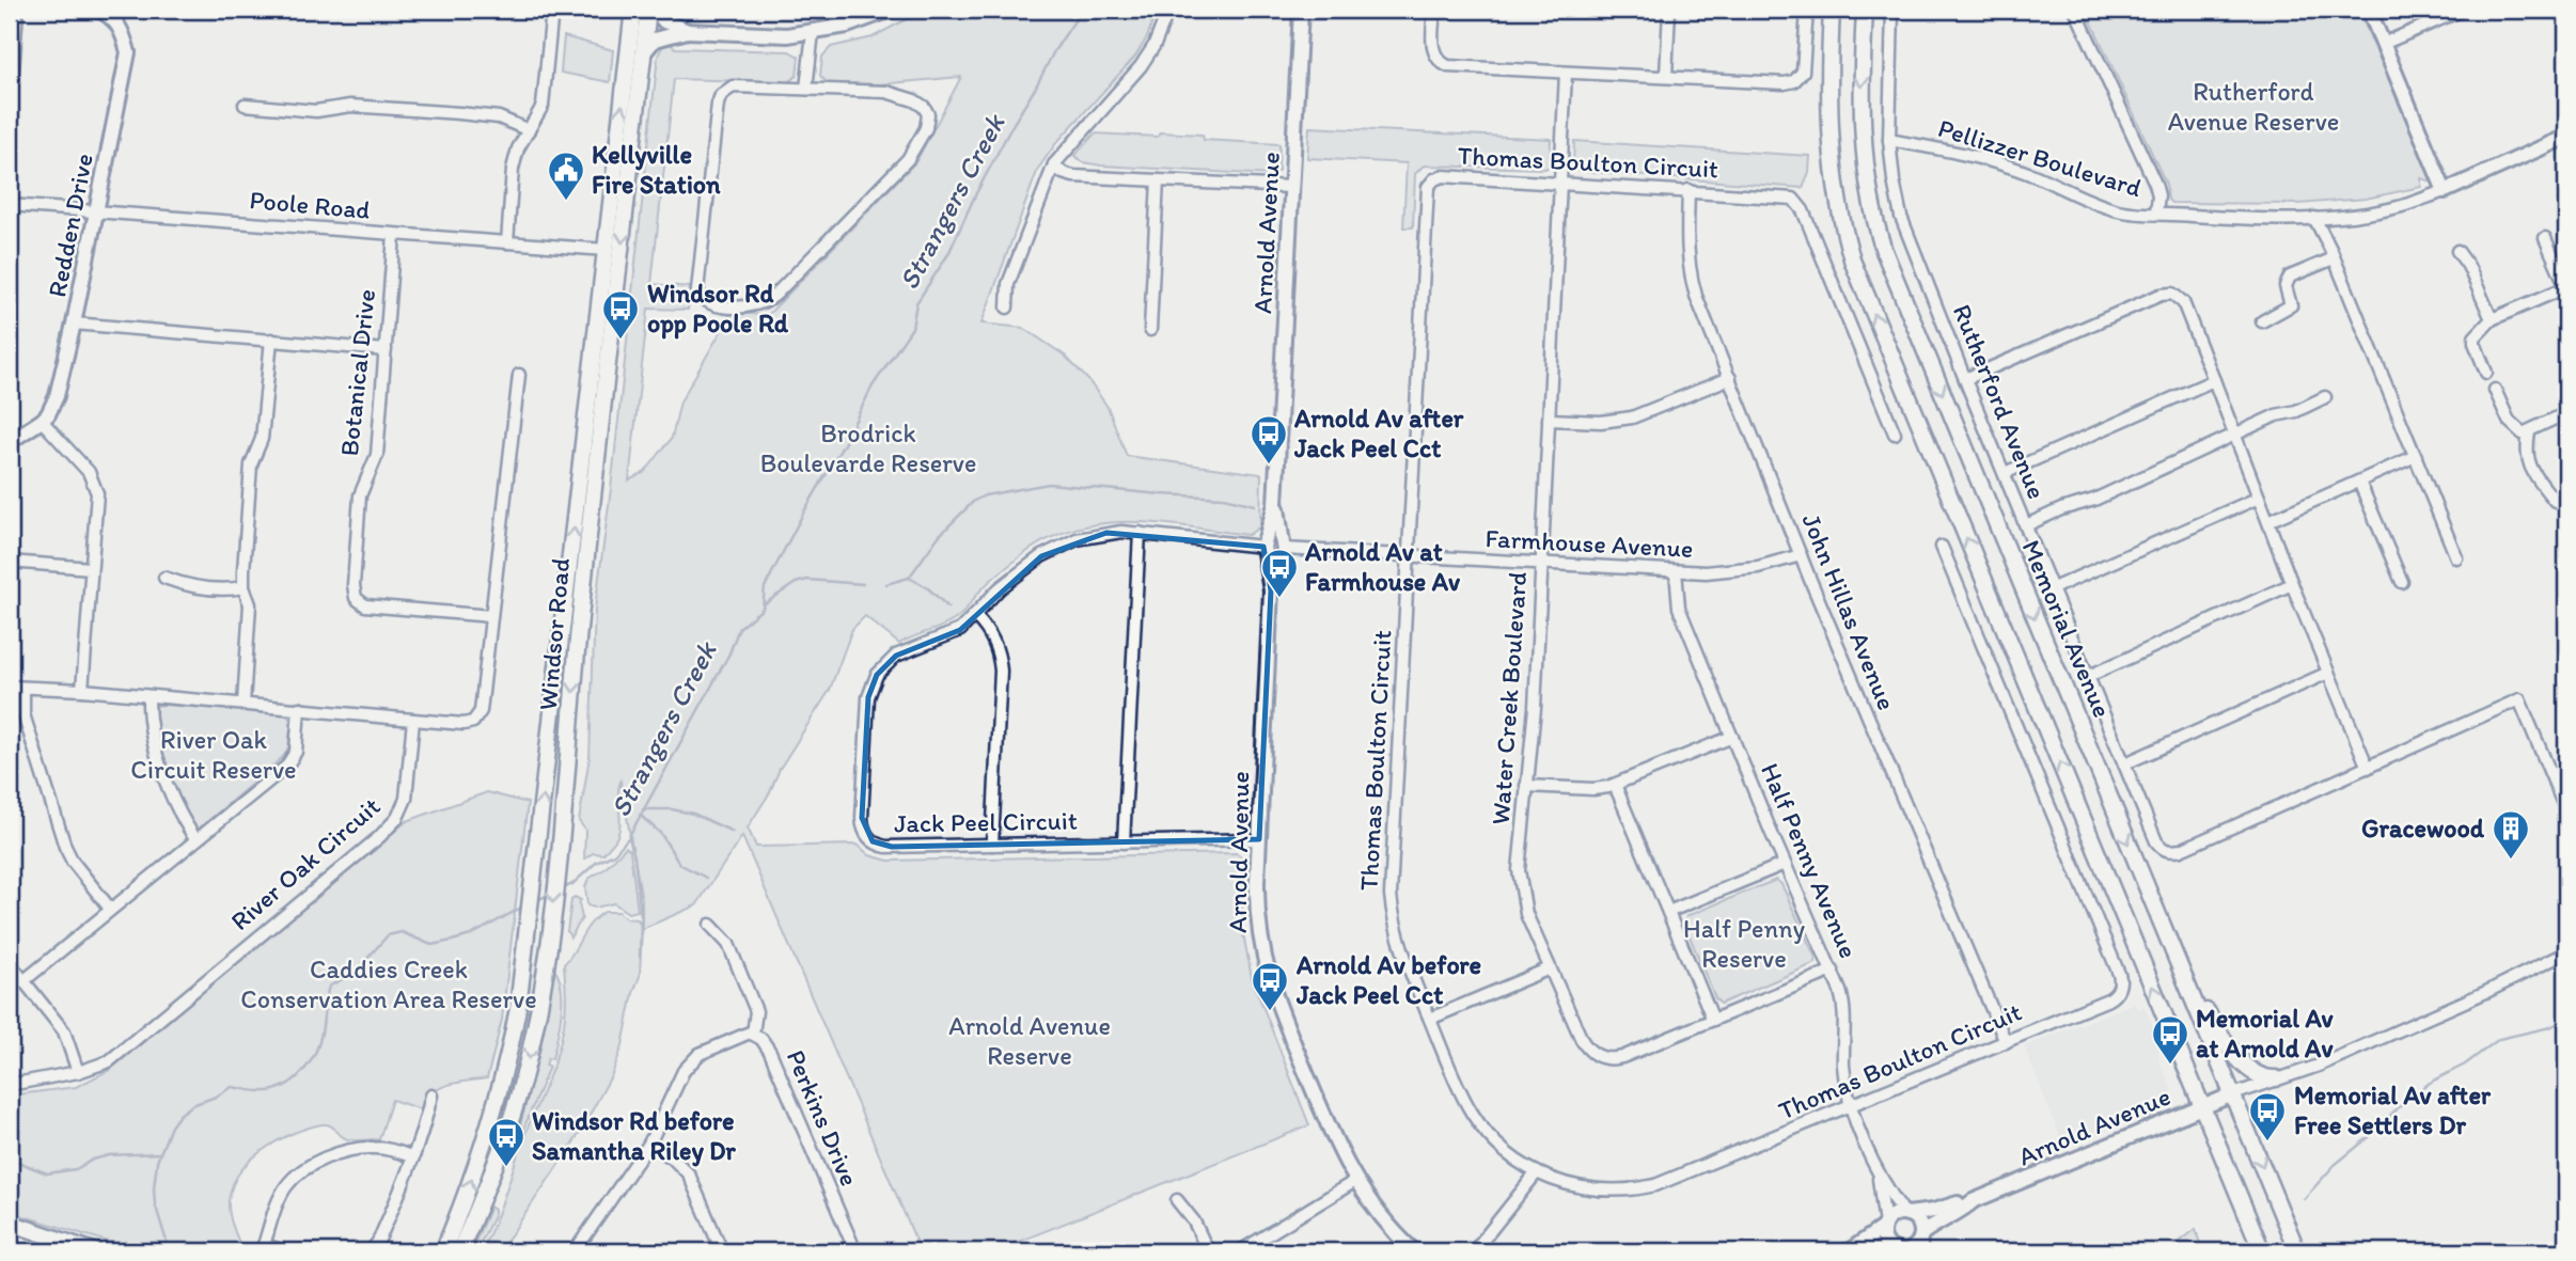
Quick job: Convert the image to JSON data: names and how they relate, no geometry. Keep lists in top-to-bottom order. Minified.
{"streets":{"main road":["Memorial Avenue","Windsor Road"],"street":["Pellizzer Boulevard","Thomas Boulton Circuit","Poole Road","Redden Drive","Arnold Avenue","Botanical Drive","Rutherford Avenue","Farmhouse Avenue","John Hillas Avenue","Water Creek Boulevard","Jack Peel Circuit","Half Penny Avenue","River Oak Circuit","Perkins Drive"]},"crossings":[["Pellizzer Boulevard","Rutherford Avenue"],["Thomas Boulton Circuit","Farmhouse Avenue"],["Thomas Boulton Circuit","John Hillas Avenue"],["Thomas Boulton Circuit","Water Creek Boulevard"],["Thomas Boulton Circuit","Half Penny Avenue"],["Poole Road","Redden Drive"],["Poole Road","Botanical Drive"],["Poole Road","Windsor Road"],["Arnold Avenue","Farmhouse Avenue"],["Arnold Avenue","Memorial Avenue"],["Arnold Avenue","Jack Peel Circuit"],["Arnold Avenue","Half Penny Avenue"],["Farmhouse Avenue","John Hillas Avenue"],["Farmhouse Avenue","Water Creek Boulevard"],["Farmhouse Avenue","Half Penny Avenue"],["Water Creek Boulevard","Half Penny Avenue"]],"water":["Strangers Creek"],"parks":["Rutherford Avenue Reserve","Brodrick Boulevarde Reserve","River Oak Circuit Reserve","Half Penny Reserve","Caddies Creek Conservation Area Reserve","Arnold Avenue Reserve"],"places":{"public building":["Kellyville Fire Station"],"bus stop":["Windsor Rd opp Poole Rd","Arnold Av after Jack Peel Cct","Arnold Av at Farmhouse Av","Arnold Av before Jack Peel Cct","Memorial Av at Arnold Av","Memorial Av after Free Settlers Dr","Windsor Rd before Samantha Riley Dr"],"building":["Gracewood"]}}
